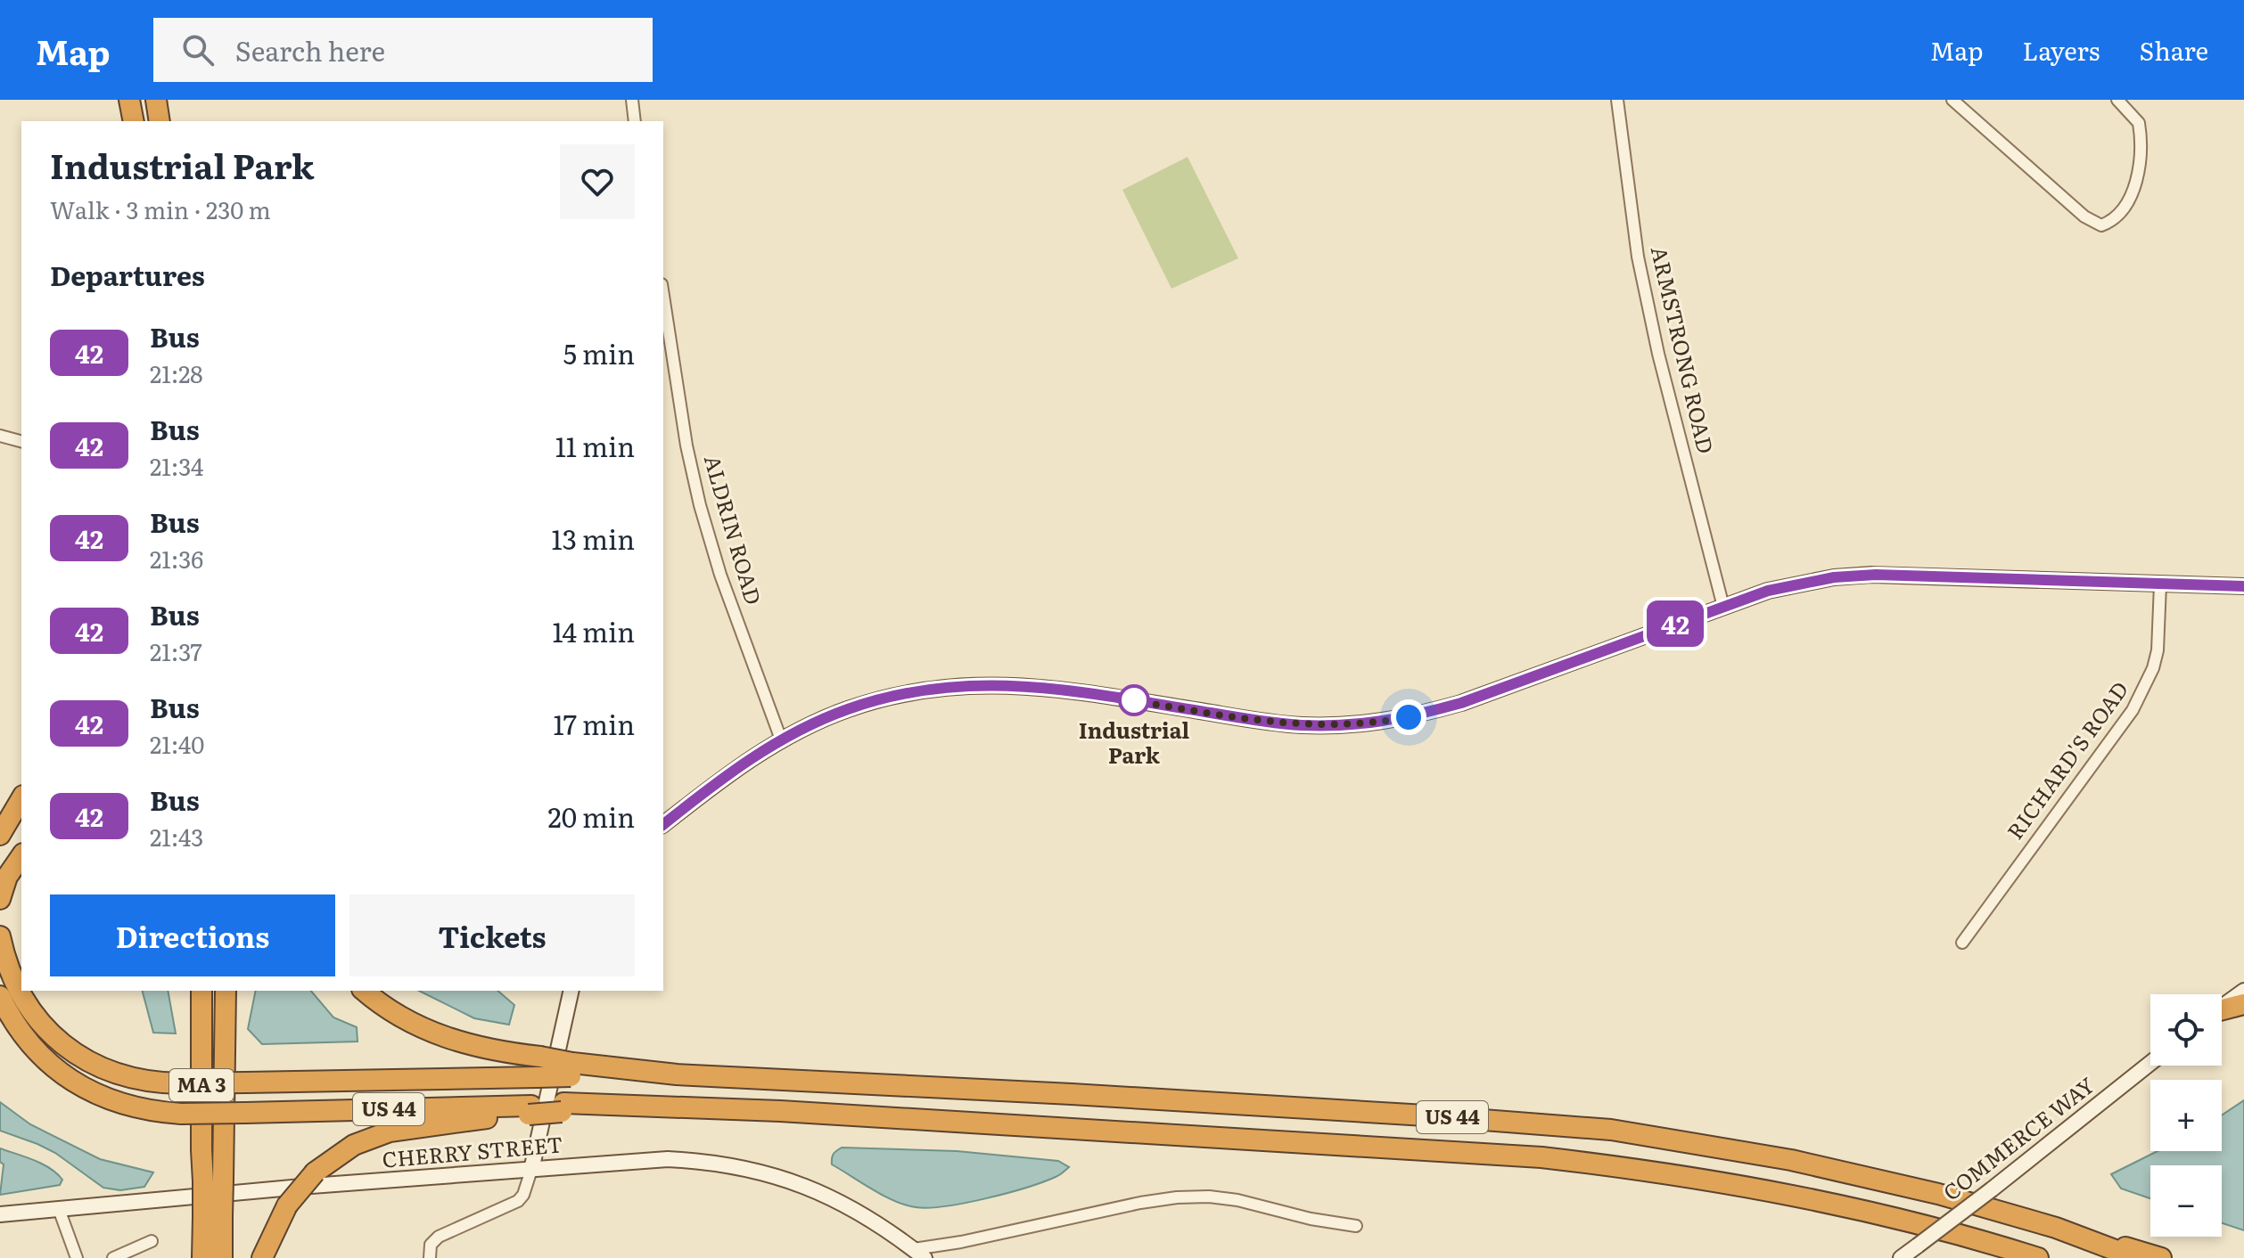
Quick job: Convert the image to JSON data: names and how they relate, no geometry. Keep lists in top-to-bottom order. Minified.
{"streets":{"highway":["MA 3","US 44"],"street":["ARMSTRONG ROAD","ALDRIN ROAD","RICHARD'S ROAD","COMMERCE WAY","CHERRY STREET"]},"places":["Industrial Park"],"lines":["bus line 42"],"page":{"header":"Map","search":"Search here","nav":["Map","Layers","Share"],"on_map":"42","heading":[["Industrial Park","Walk · 3 min · 230 m"],"Departures"],"list":[{"mark":"42","name":"Bus","note":"21:28","value":"5 min"},{"mark":"42","name":"Bus","note":"21:34","value":"11 min"},{"mark":"42","name":"Bus","note":"21:36","value":"13 min"},{"mark":"42","name":"Bus","note":"21:37","value":"14 min"},{"mark":"42","name":"Bus","note":"21:40","value":"17 min"},{"mark":"42","name":"Bus","note":"21:43","value":"20 min"}],"buttons":["Directions","Tickets"],"map_buttons":["+","−"]}}
